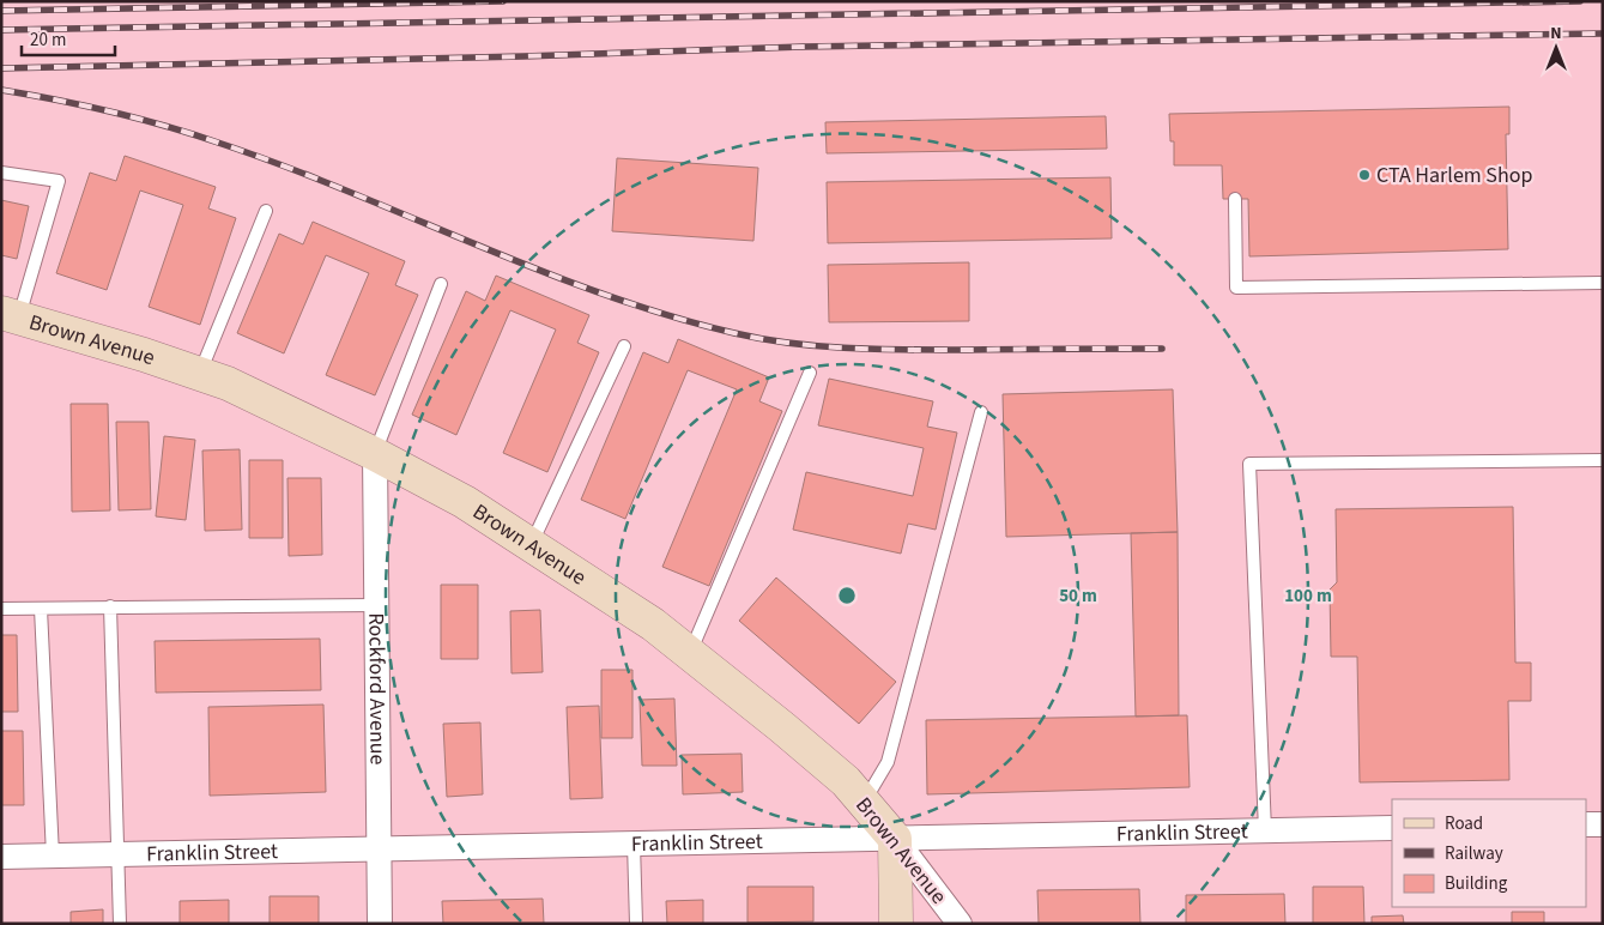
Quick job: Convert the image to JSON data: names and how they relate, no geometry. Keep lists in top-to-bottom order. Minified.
{"streets":{"street":["Brown Avenue","Rockford Avenue","Franklin Street"]},"crossings":[["Brown Avenue","Rockford Avenue"],["Brown Avenue","Franklin Street"],["Rockford Avenue","Franklin Street"]],"places":["CTA Harlem Shop"],"legend":["Road","Railway","Building"],"scale_bar":"20 m","north":"top","rings":["50 m","100 m"]}
